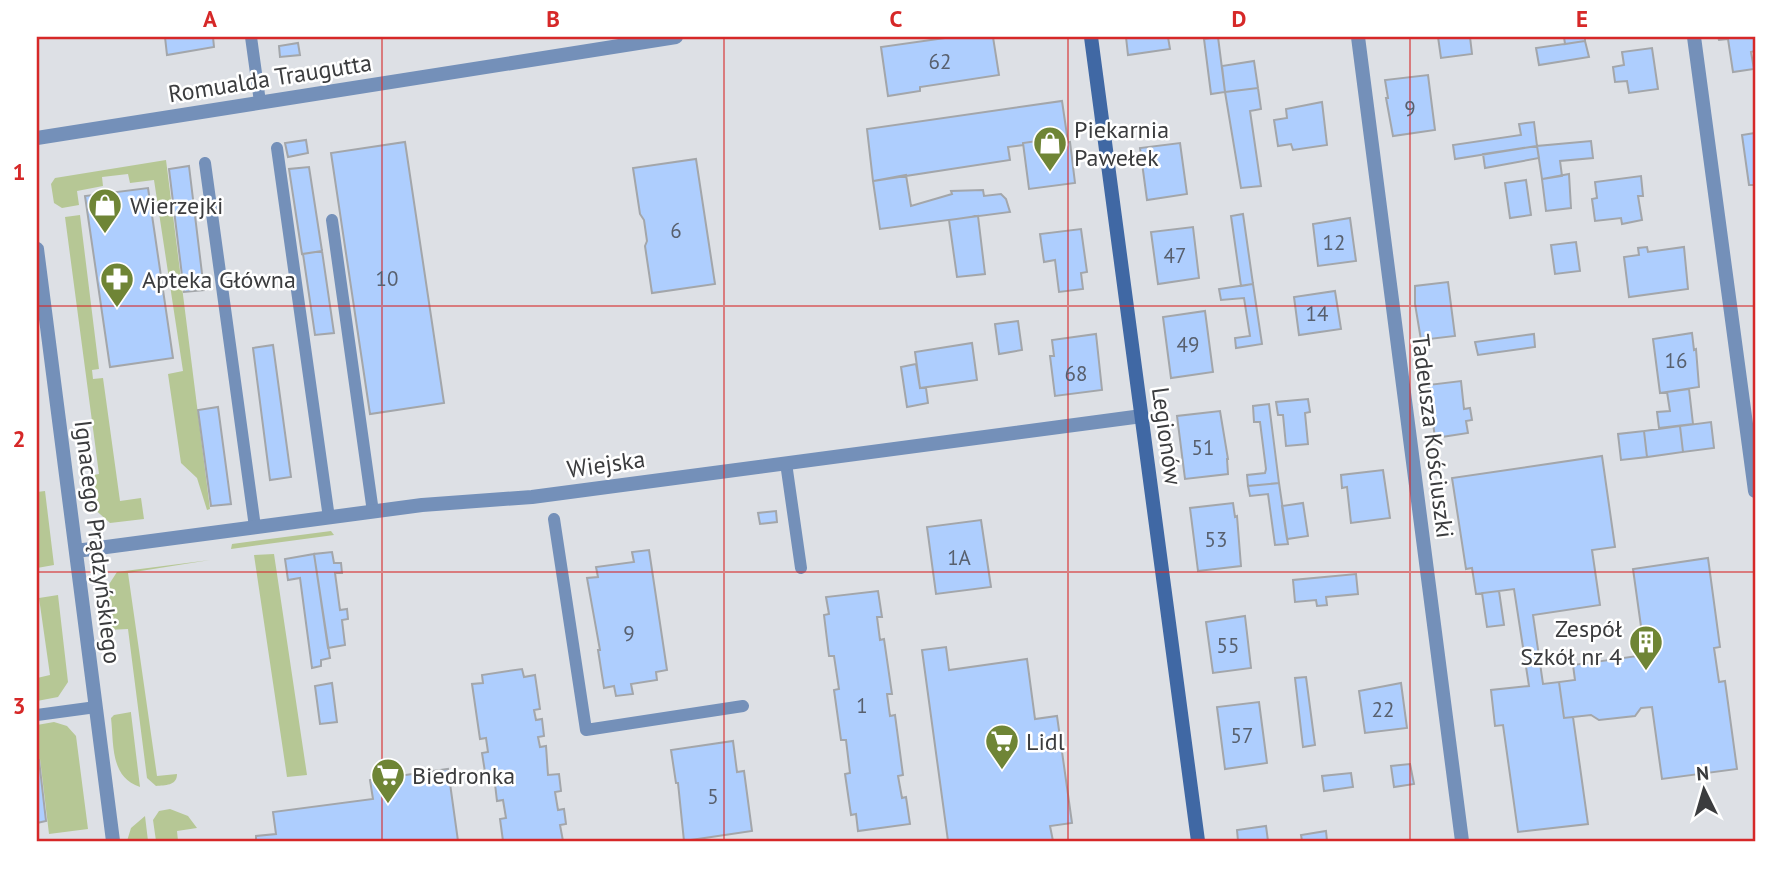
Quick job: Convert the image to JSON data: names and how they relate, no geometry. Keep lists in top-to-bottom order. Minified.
{"streets":{"street":["Romualda Traugutta","Legionów","Tadeusza Kościuszki","Wiejska","Ignacego Prądzyńskiego"]},"crossings":[["Legionów","Wiejska"],["Wiejska","Ignacego Prądzyńskiego"]],"places":{"shop":["Piekarnia Pawełek","Wierzejki"],"pharmacy":["Apteka Główna"],"building":["Zespół Szkół nr 4"],"supermarket":["Lidl","Biedronka"]},"house_numbers":["62","9","6","12","47","10","14","49","16","68","51","53","1A","9","55","1","22","57","5"],"north":"top","grid":{"columns":["A","B","C","D","E"],"rows":["1","2","3"]}}
